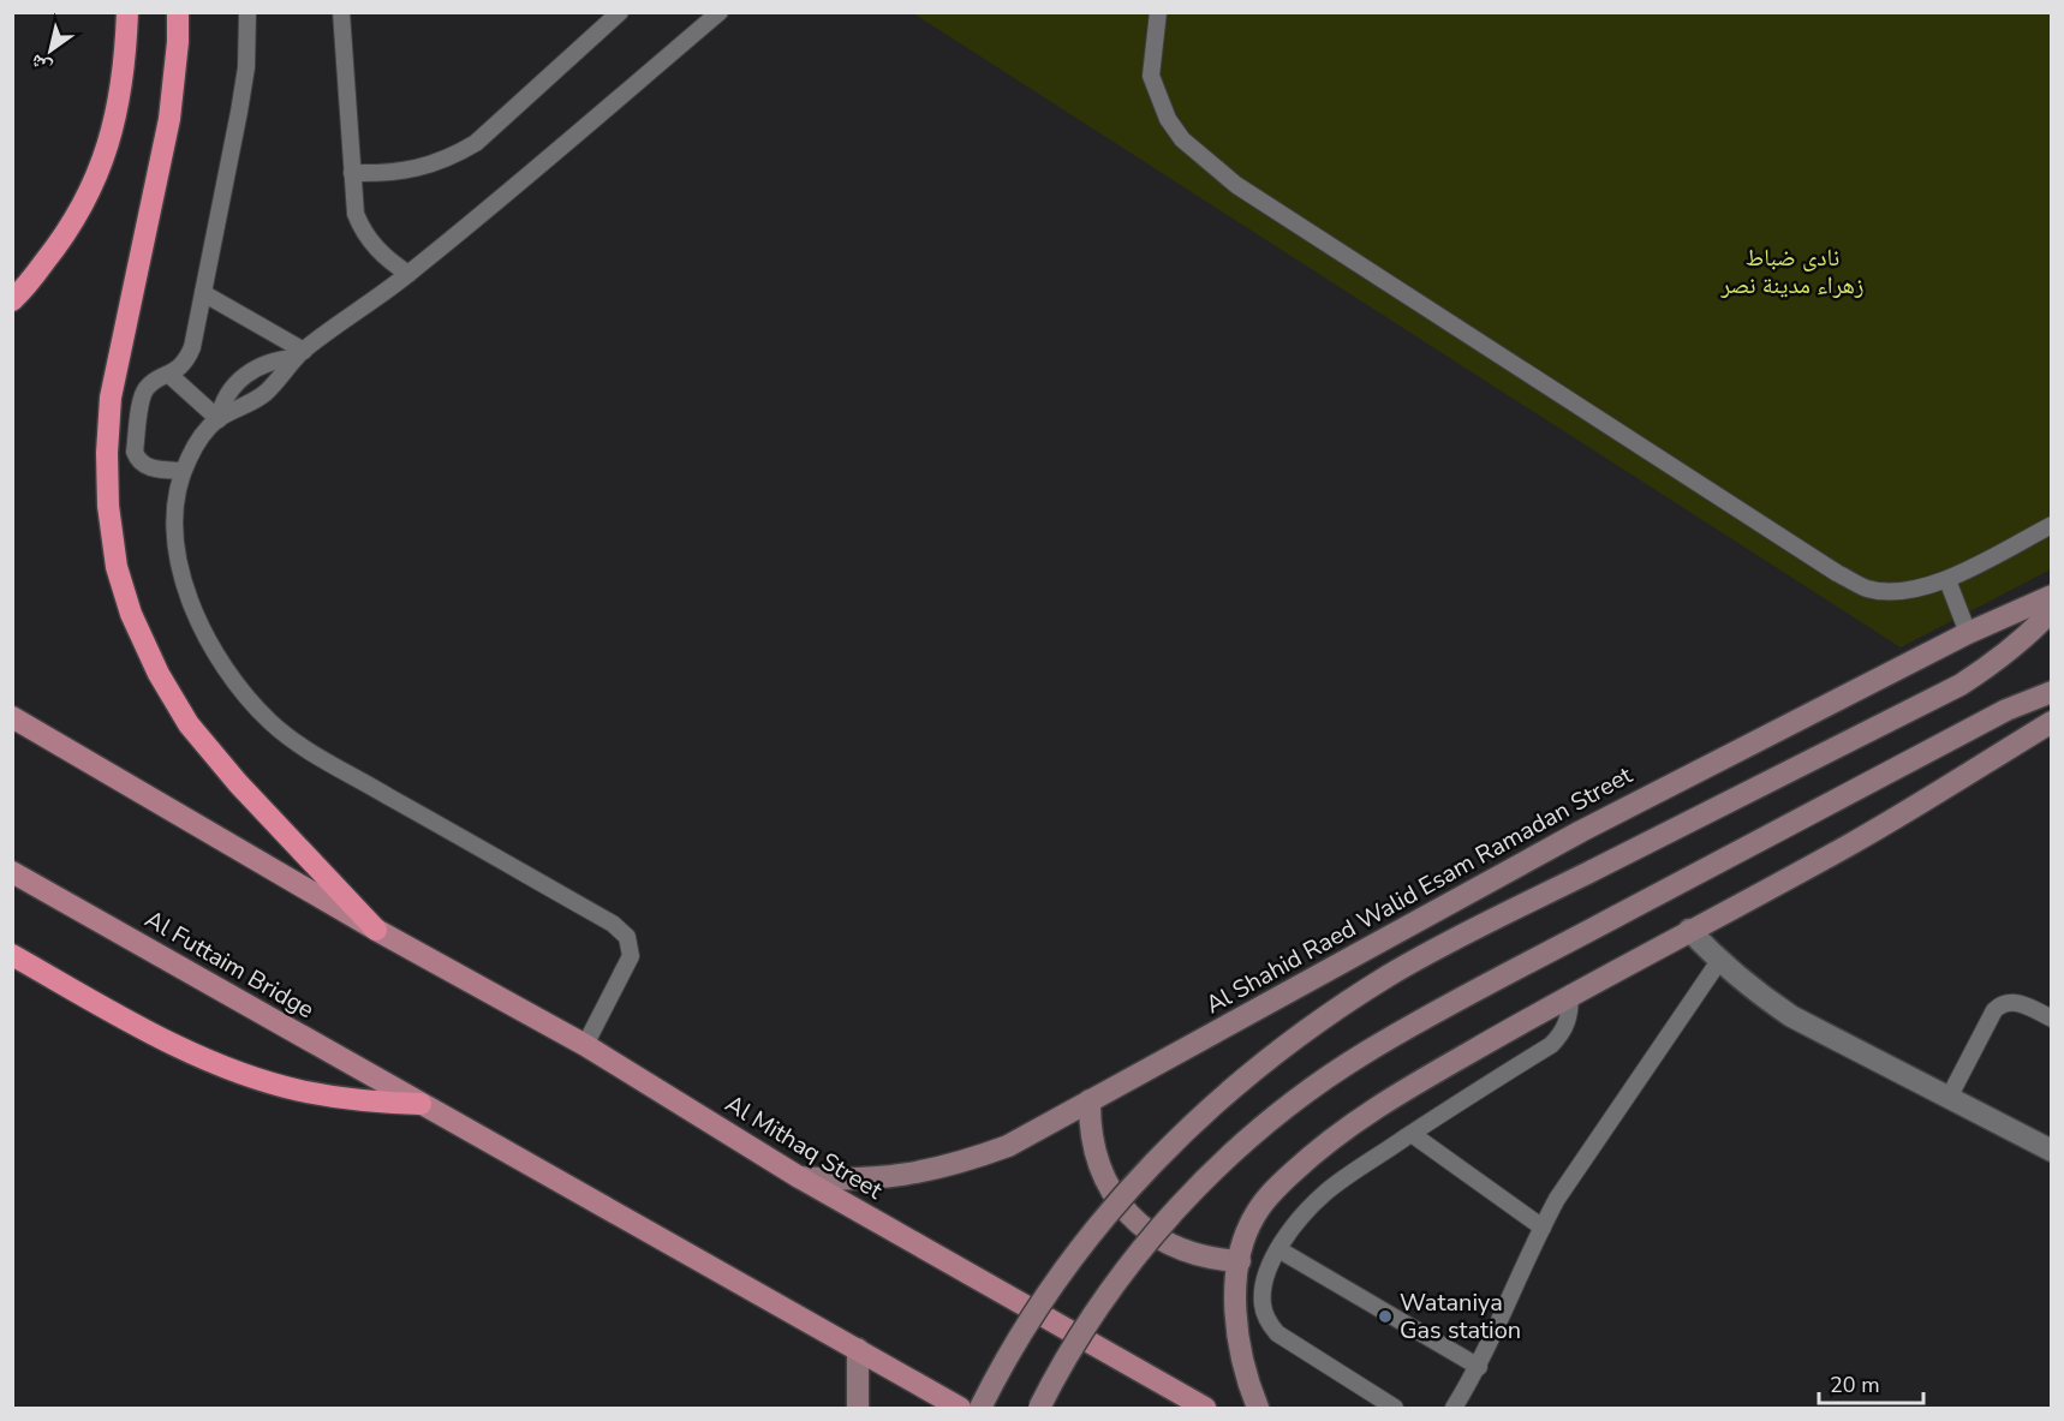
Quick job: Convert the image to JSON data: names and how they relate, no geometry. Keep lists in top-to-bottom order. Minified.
{"streets":{"main road":["Al Futtaim Bridge","Al Mithaq Street"],"street":["Al Shahid Raed Walid Esam Ramadan Street"]},"crossings":[["Al Shahid Raed Walid Esam Ramadan Street","Al Mithaq Street"]],"parks":["نادى ضباط زهراء مدينة نصر"],"places":["Wataniya Gas station"],"scale_bar":"20 m","north":"bottom left"}
